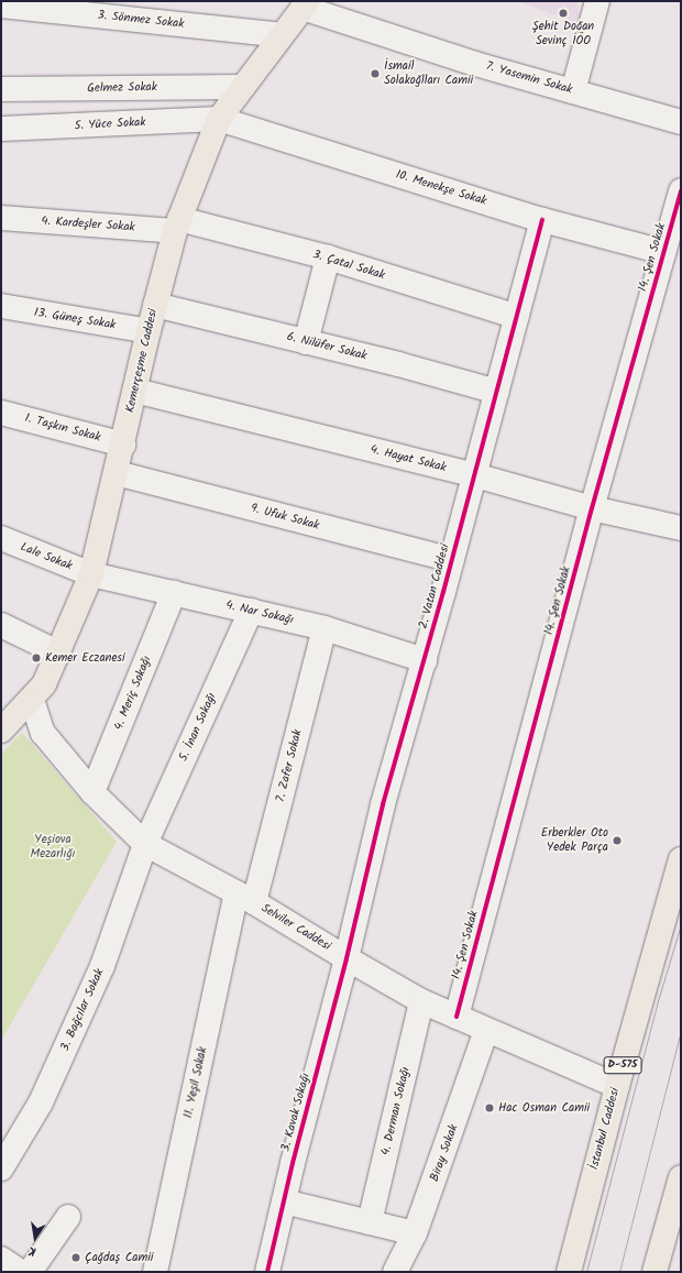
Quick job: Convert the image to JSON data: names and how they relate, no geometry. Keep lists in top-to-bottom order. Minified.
{"streets":{"main road":["Kemerçeşme Caddesi","D-575","İstanbul Caddesi"],"street":["3. Sönmez Sokak","7. Yasemin Sokak","Gelmez Sokak","5. Yüce Sokak","10. Menekşe Sokak","4. Kardeşler Sokak","14. Şen Sokak","3. Çatal Sokak","13. Güneş Sokak","6. Nilüfer Sokak","1. Taşkın Sokak","4. Hayat Sokak","9. Ufuk Sokak","Lale Sokak","2. Vatan Caddesi","4. Nar Sokağı","4. Meriç Sokağı","5. İnan Sokağı","7. Zafer Sokak","Selviler Caddesi","3. Bağcılar Sokak","11. Yeşil Sokak","4. Derman Sokağı","3. Kavak Sokağı","Biray Sokak"]},"crossings":[["3. Sönmez Sokak","Kemerçeşme Caddesi"],["7. Yasemin Sokak","Kemerçeşme Caddesi"],["Gelmez Sokak","Kemerçeşme Caddesi"],["5. Yüce Sokak","10. Menekşe Sokak"],["5. Yüce Sokak","Kemerçeşme Caddesi"],["10. Menekşe Sokak","14. Şen Sokak"],["10. Menekşe Sokak","Kemerçeşme Caddesi"],["10. Menekşe Sokak","2. Vatan Caddesi"],["4. Kardeşler Sokak","3. Çatal Sokak"],["4. Kardeşler Sokak","Kemerçeşme Caddesi"],["14. Şen Sokak","4. Hayat Sokak"],["14. Şen Sokak","Selviler Caddesi"],["3. Çatal Sokak","Kemerçeşme Caddesi"],["3. Çatal Sokak","2. Vatan Caddesi"],["13. Güneş Sokak","Kemerçeşme Caddesi"],["6. Nilüfer Sokak","Kemerçeşme Caddesi"],["6. Nilüfer Sokak","2. Vatan Caddesi"],["Kemerçeşme Caddesi","1. Taşkın Sokak"],["Kemerçeşme Caddesi","4. Hayat Sokak"],["Kemerçeşme Caddesi","9. Ufuk Sokak"],["Kemerçeşme Caddesi","Lale Sokak"],["Kemerçeşme Caddesi","4. Nar Sokağı"],["Kemerçeşme Caddesi","Selviler Caddesi"],["4. Hayat Sokak","2. Vatan Caddesi"],["9. Ufuk Sokak","2. Vatan Caddesi"],["Lale Sokak","4. Nar Sokağı"],["2. Vatan Caddesi","4. Nar Sokağı"],["2. Vatan Caddesi","Selviler Caddesi"],["2. Vatan Caddesi","3. Kavak Sokağı"],["4. Nar Sokağı","4. Meriç Sokağı"],["4. Nar Sokağı","5. İnan Sokağı"],["4. Nar Sokağı","7. Zafer Sokak"],["4. Meriç Sokağı","Selviler Caddesi"],["5. İnan Sokağı","Selviler Caddesi"],["5. İnan Sokağı","3. Bağcılar Sokak"],["7. Zafer Sokak","Selviler Caddesi"],["7. Zafer Sokak","11. Yeşil Sokak"],["Selviler Caddesi","3. Bağcılar Sokak"],["Selviler Caddesi","11. Yeşil Sokak"],["Selviler Caddesi","4. Derman Sokağı"],["Selviler Caddesi","3. Kavak Sokağı"],["Selviler Caddesi","İstanbul Caddesi"],["Selviler Caddesi","Biray Sokak"]],"parks":["Yeşiova Mezarlığı"],"places":["Şehit Doğan Sevinç İÖO","İsmail Solakoğlları Camii","Kemer Eczanesi","Erberkler Oto Yedek Parça","Hac Osman Camii","Çağdaş Camii"],"north":"bottom"}
